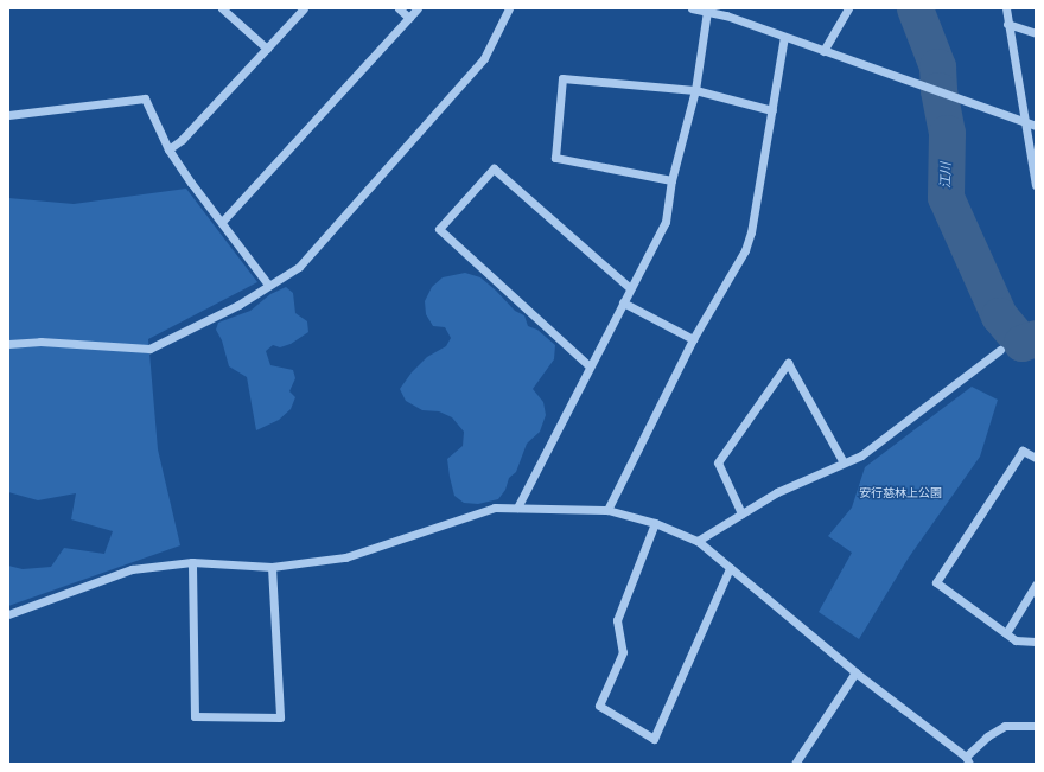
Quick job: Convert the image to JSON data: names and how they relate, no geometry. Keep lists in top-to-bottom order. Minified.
{"water":["江川"],"parks":["安行慈林上公園"]}
